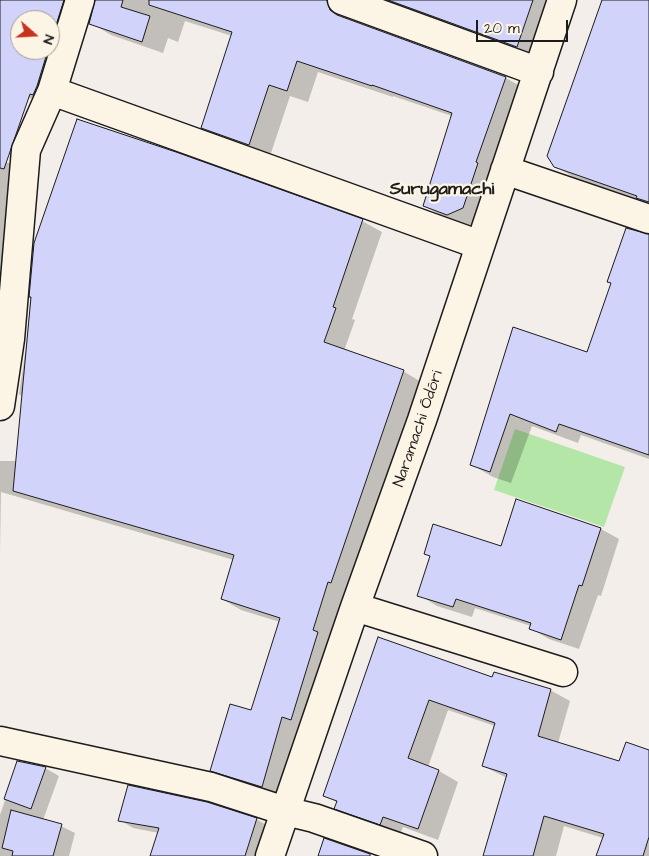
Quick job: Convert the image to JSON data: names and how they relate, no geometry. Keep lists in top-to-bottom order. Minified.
{"streets":{"street":["Naramachi Ōdōri"]},"districts":["Surugamachi"],"scale_bar":"20 m","north":"right"}
